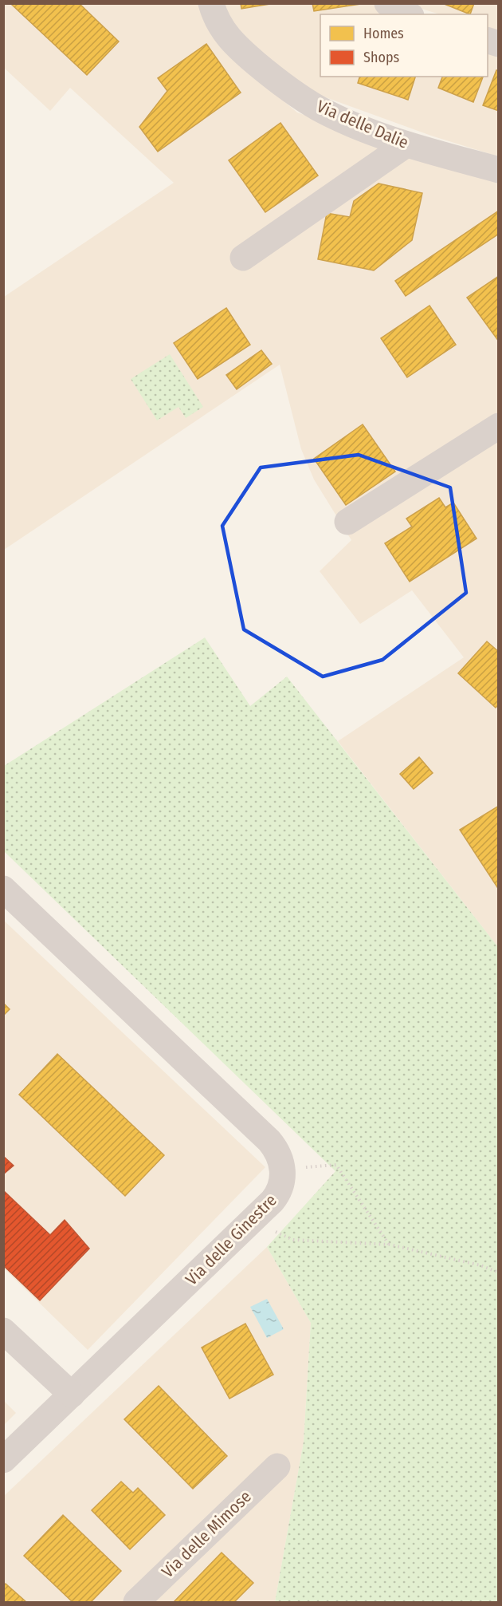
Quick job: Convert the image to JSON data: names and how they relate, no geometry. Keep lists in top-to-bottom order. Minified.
{"streets":{"street":["Via delle Dalie","Via delle Ginestre","Via delle Mimose"]},"legend":["Homes","Shops"]}
